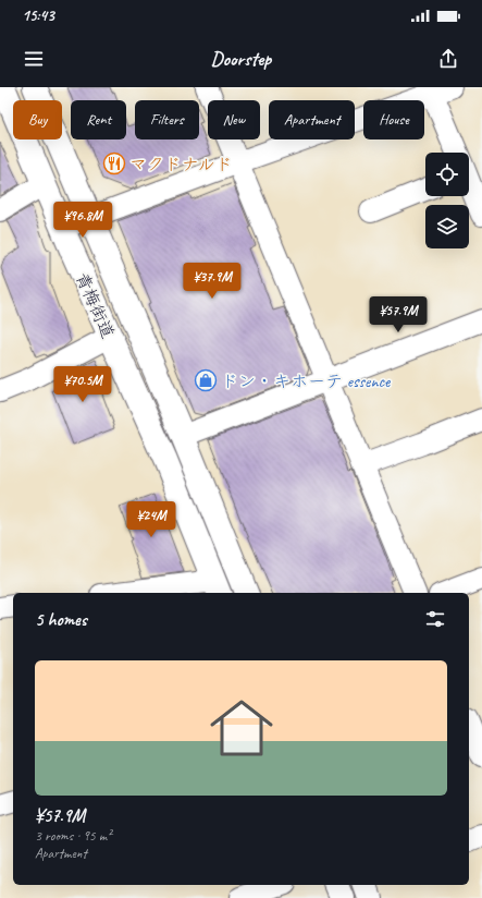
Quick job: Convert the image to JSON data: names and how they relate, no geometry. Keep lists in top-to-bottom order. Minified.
{"streets":{"main road":["青梅街道"]},"places":{"restaurant":["マクドナルド"],"shop":["ドン・キホーテ essence"]},"page":{"status":"15:43","header":"Doorstep","chip":["Buy","Rent","Filters","New","Apartment","House"],"price":["¥96.8M","¥37.9M","¥57.9M","¥70.5M","¥24M"],"heading":"5 homes","list":[{"name":"¥57.9M","note":"3 rooms · 95 m² · Apartment"}]}}
